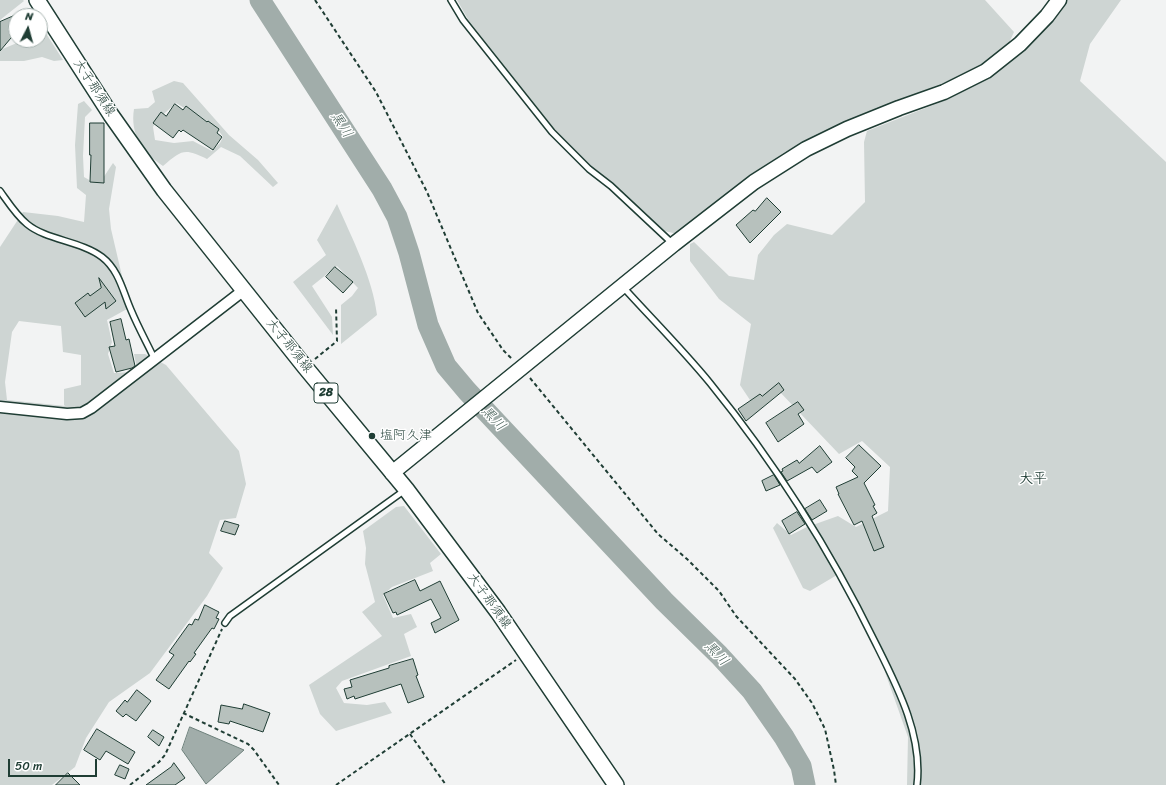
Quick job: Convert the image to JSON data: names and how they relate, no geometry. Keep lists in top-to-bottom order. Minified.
{"streets":{"main road":["大子那須線","28"]},"districts":["大平"],"water":["黒川"],"places":["塩阿久津"],"scale_bar":"50 m","north":"top"}
